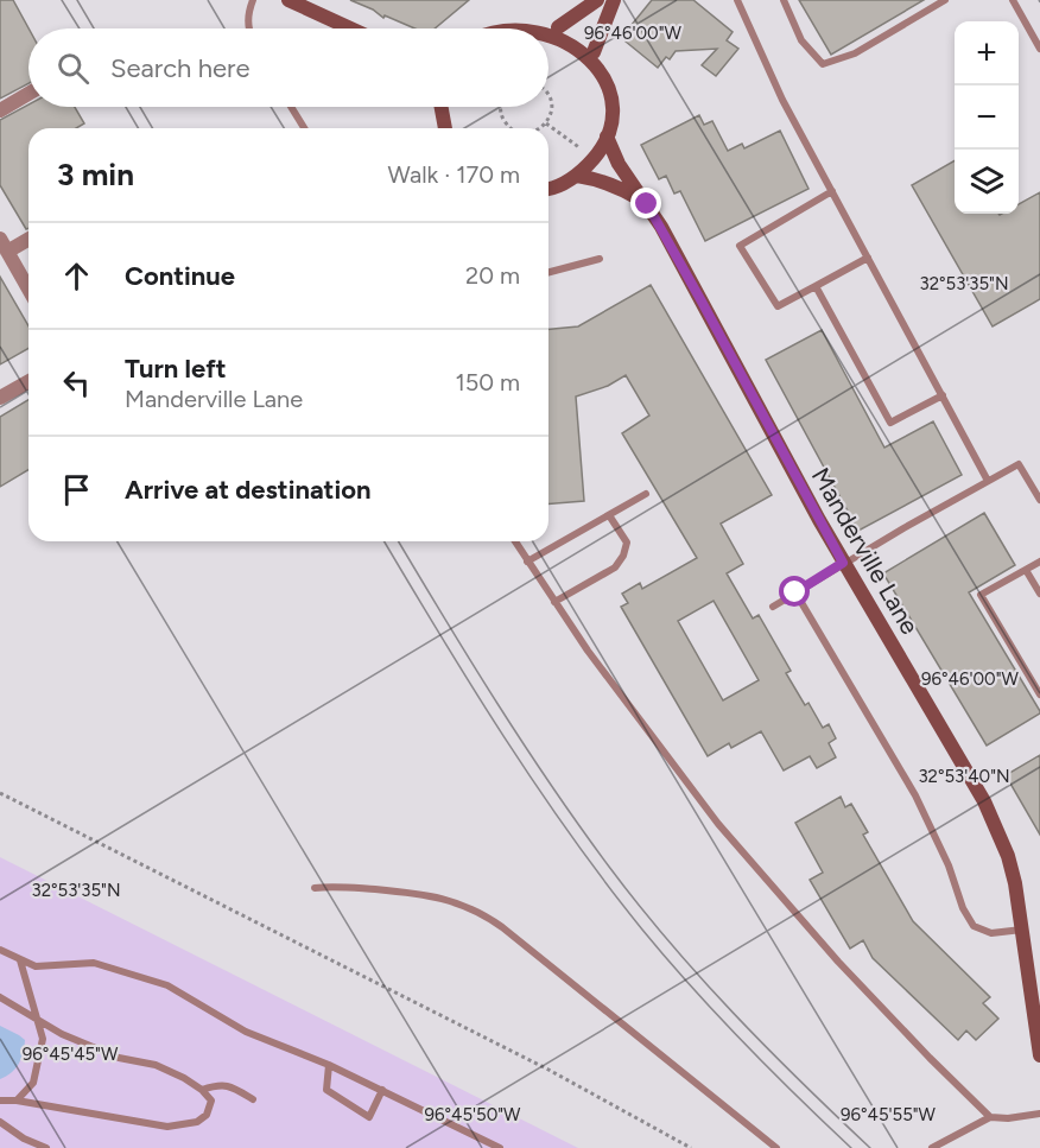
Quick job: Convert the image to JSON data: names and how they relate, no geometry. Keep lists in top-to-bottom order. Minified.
{"streets":{"street":["Manderville Lane"]},"page":{"map_buttons":["+","−"],"search":"Search here","heading":["3 min","Walk · 170 m"],"list":[["Continue","20 m"],["Turn left","Manderville Lane","150 m"],"Arrive at destination"]},"coordinates":["96°46'00\"W","32°53'35\"N","32°53'40\"N","96°45'45\"W","96°45'50\"W","96°45'55\"W"]}
